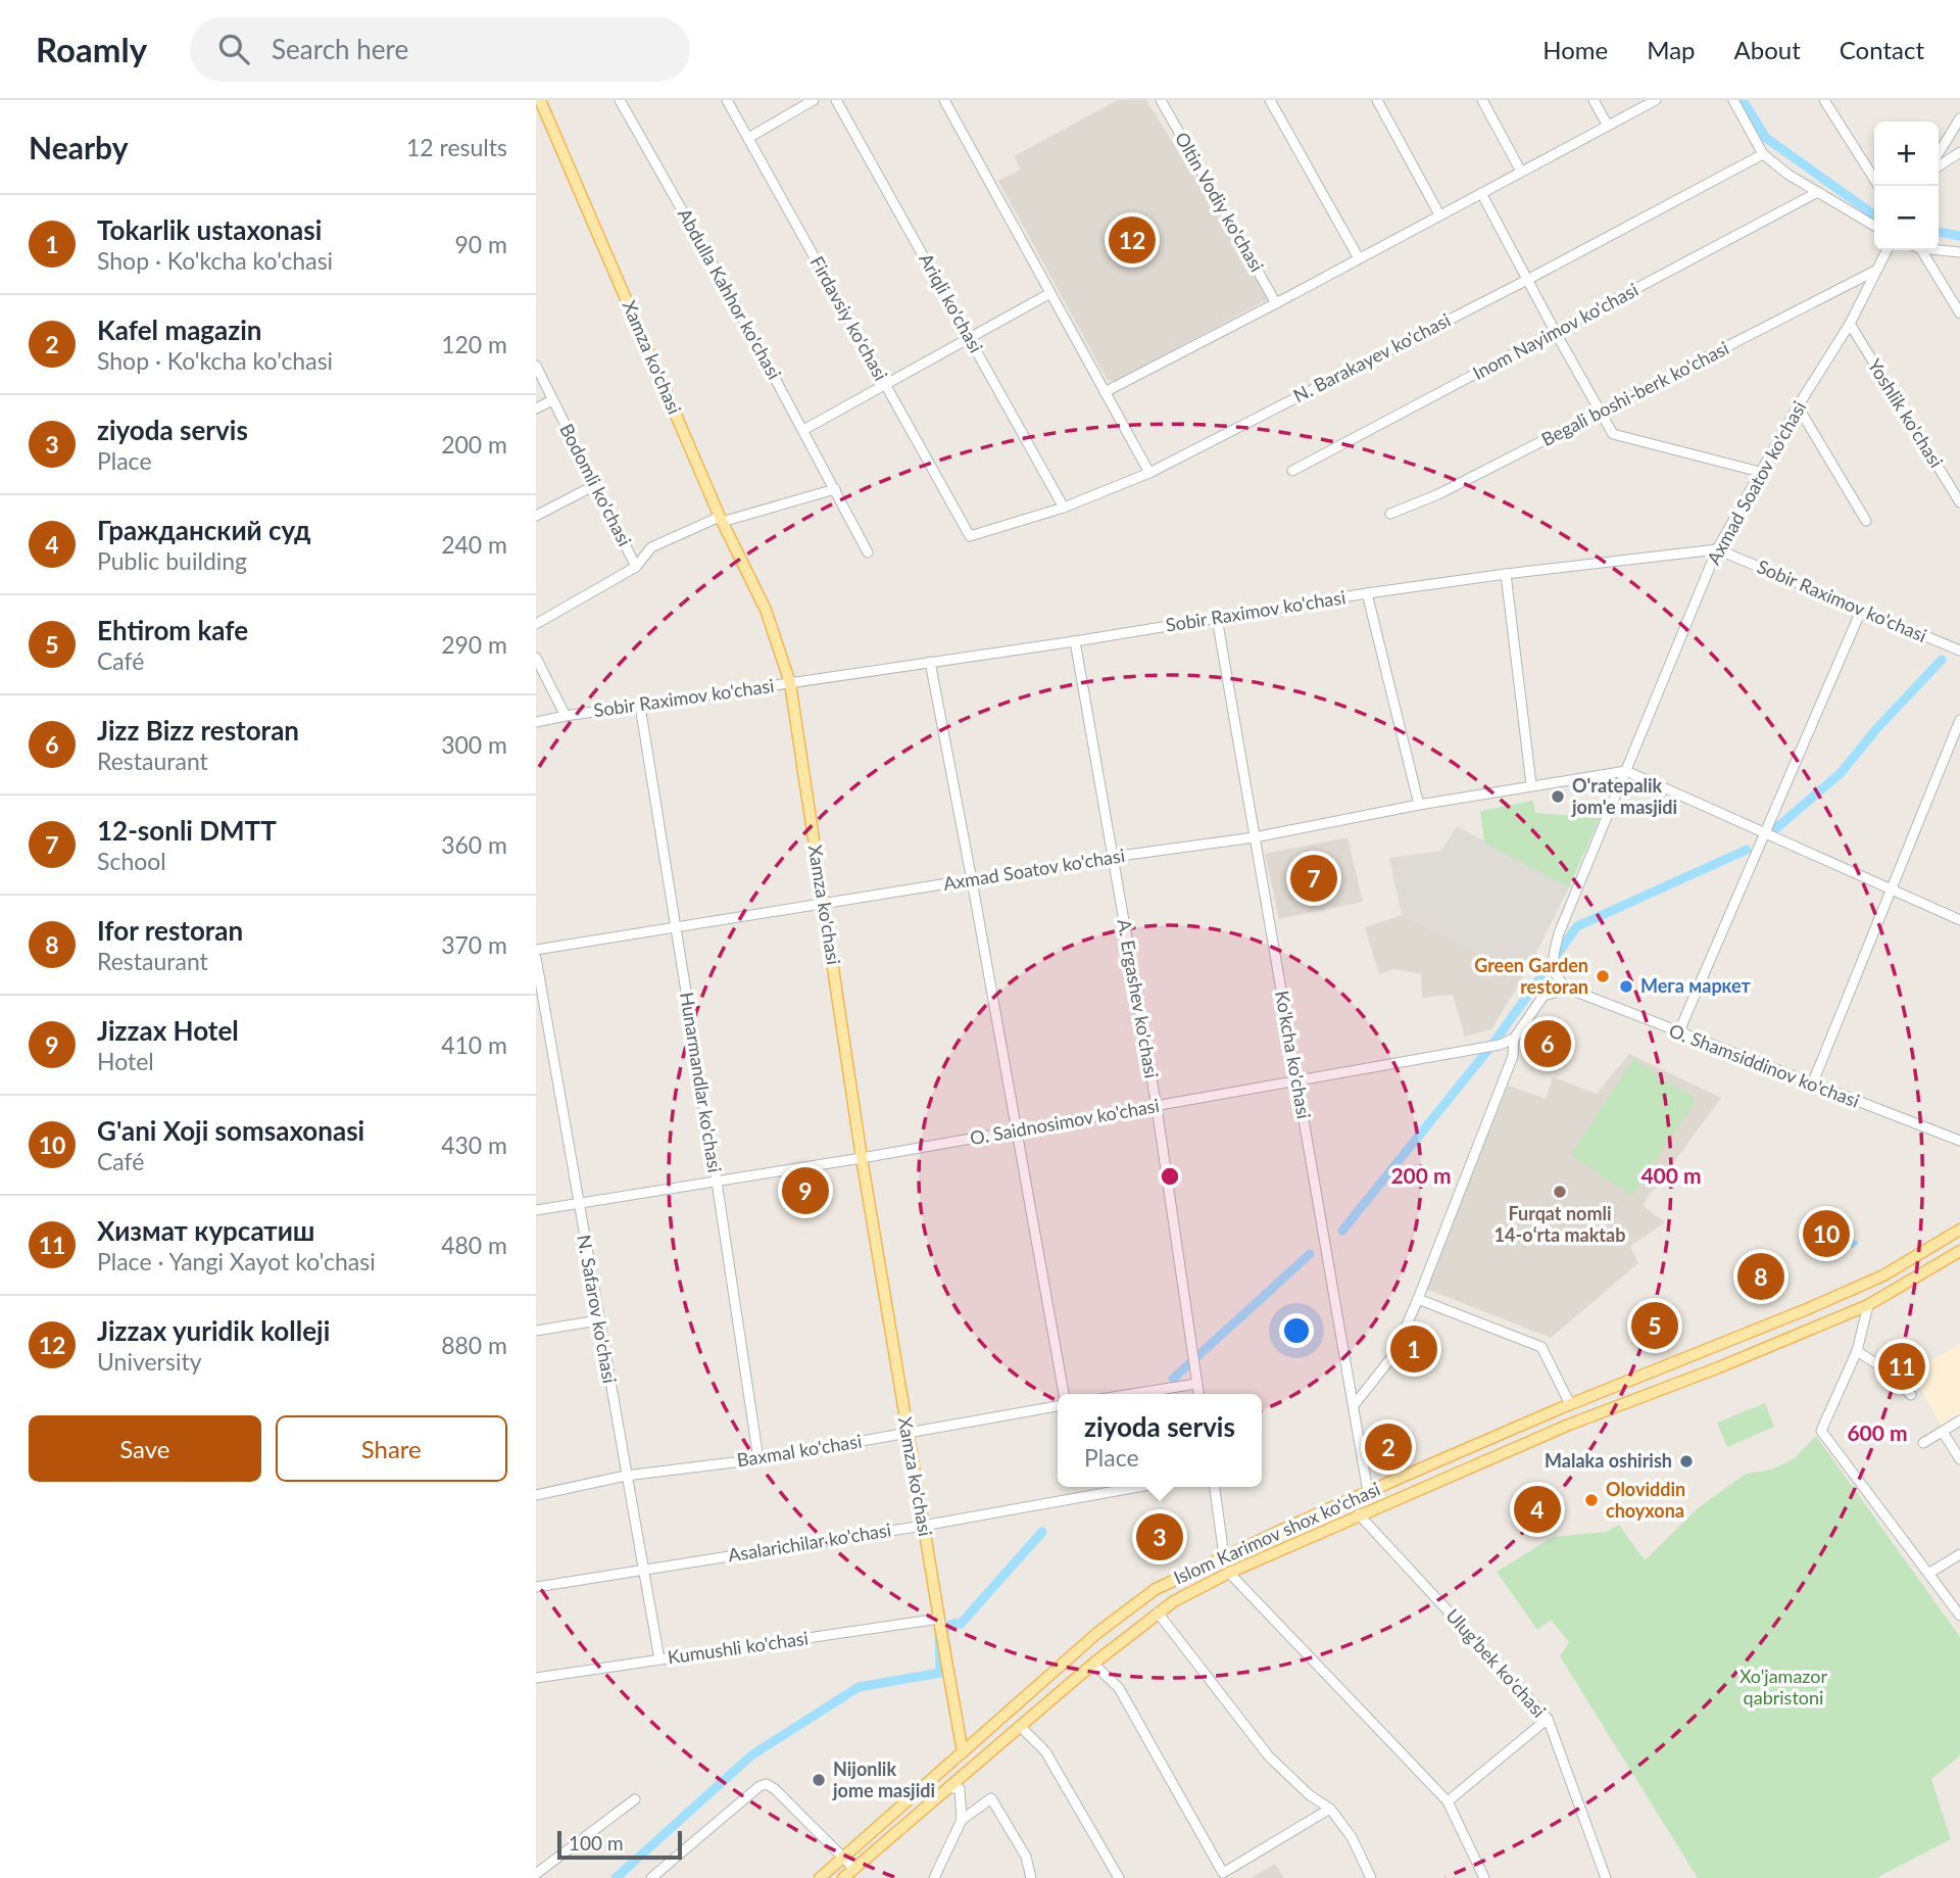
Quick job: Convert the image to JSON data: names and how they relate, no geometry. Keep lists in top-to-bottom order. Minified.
{"streets":{"main road":["Xamza ko'chasi","Islom Karimov shox ko'chasi"],"street":["Oltin Vodiy ko'chasi","Abdulla Kahhor ko'chasi","Ariqli ko'chasi","Firdavsiy ko'chasi","Inom Nayimov ko'chasi","N. Barakayev ko'chasi","Begali boshi-berk ko'chasi","Yoshlik ko'chasi","Axmad Soatov ko'chasi","Bodomli ko'chasi","Sobir Raximov ko'chasi","A. Ergashev ko'chasi","Ko'kcha ko'chasi","O. Shamsiddinov ko'chasi","Hunarmandlar ko'chasi","O. Saidnosimov ko'chasi","N. Safarov ko'chasi","Baxmal ko'chasi","Asalarichilar ko'chasi","Kumushli ko'chasi","Ulug'bek ko'chasi"]},"crossings":[["Ariqli ko'chasi","N. Barakayev ko'chasi"],["Firdavsiy ko'chasi","N. Barakayev ko'chasi"],["Xamza ko'chasi","Axmad Soatov ko'chasi"],["Xamza ko'chasi","Sobir Raximov ko'chasi"],["Xamza ko'chasi","O. Saidnosimov ko'chasi"],["Xamza ko'chasi","Baxmal ko'chasi"],["Xamza ko'chasi","Islom Karimov shox ko'chasi"],["Xamza ko'chasi","Asalarichilar ko'chasi"],["Xamza ko'chasi","Kumushli ko'chasi"],["Begali boshi-berk ko'chasi","Axmad Soatov ko'chasi"],["Yoshlik ko'chasi","Axmad Soatov ko'chasi"],["Axmad Soatov ko'chasi","Sobir Raximov ko'chasi"],["Axmad Soatov ko'chasi","A. Ergashev ko'chasi"],["Axmad Soatov ko'chasi","Ko'kcha ko'chasi"],["Axmad Soatov ko'chasi","O. Shamsiddinov ko'chasi"],["Axmad Soatov ko'chasi","Hunarmandlar ko'chasi"],["Sobir Raximov ko'chasi","A. Ergashev ko'chasi"],["Sobir Raximov ko'chasi","Ko'kcha ko'chasi"],["Sobir Raximov ko'chasi","Hunarmandlar ko'chasi"],["A. Ergashev ko'chasi","O. Saidnosimov ko'chasi"],["Ko'kcha ko'chasi","O. Saidnosimov ko'chasi"],["Ko'kcha ko'chasi","Islom Karimov shox ko'chasi"],["Hunarmandlar ko'chasi","O. Saidnosimov ko'chasi"],["Hunarmandlar ko'chasi","Baxmal ko'chasi"],["O. Saidnosimov ko'chasi","N. Safarov ko'chasi"],["N. Safarov ko'chasi","Baxmal ko'chasi"],["N. Safarov ko'chasi","Asalarichilar ko'chasi"],["N. Safarov ko'chasi","Kumushli ko'chasi"],["Islom Karimov shox ko'chasi","Ulug'bek ko'chasi"]],"parks":["Xo'jamazor qabristoni"],"places":["O'ratepalik jom'e masjidi","Green Garden restoran","Мега маркет","Furqat nomli 14-oʻrta maktab","Malaka oshirish","Oloviddin choyxona","Nijonlik jome masjidi"],"scale_bar":"100 m","page":{"header":"Roamly","search":"Search here","nav":["Home","Map","About","Contact"],"heading":["Nearby","12 results"],"map_buttons":["+","−"],"list":[{"mark":"1","name":"Tokarlik ustaxonasi","note":"Shop · Ko'kcha ko'chasi","value":"90 m"},{"mark":"2","name":"Kafel magazin","note":"Shop · Ko'kcha ko'chasi","value":"120 m"},{"mark":"3","name":"ziyoda servis","note":"Place","value":"200 m"},{"mark":"4","name":"Гражданский суд","note":"Public building","value":"240 m"},{"mark":"5","name":"Ehtirom kafe","note":"Café","value":"290 m"},{"mark":"6","name":"Jizz Bizz restoran","note":"Restaurant","value":"300 m"},{"mark":"7","name":"12-sonli DMTT","note":"School","value":"360 m"},{"mark":"8","name":"Ifor restoran","note":"Restaurant","value":"370 m"},{"mark":"9","name":"Jizzax Hotel","note":"Hotel","value":"410 m"},{"mark":"10","name":"G'ani Xoji somsaxonasi","note":"Café","value":"430 m"},{"mark":"11","name":"Хизмат курсатиш","note":"Place · Yangi Xayot ko'chasi","value":"480 m"},{"mark":"12","name":"Jizzax yuridik kolleji","note":"University","value":"880 m"}],"pins":["12","7","6","9","10","8","5","1","11","2","4","3"],"buttons":["Save","Share"],"popup":["ziyoda servis","Place"],"scale":"100 m"},"rings":["200 m","400 m","600 m"]}
